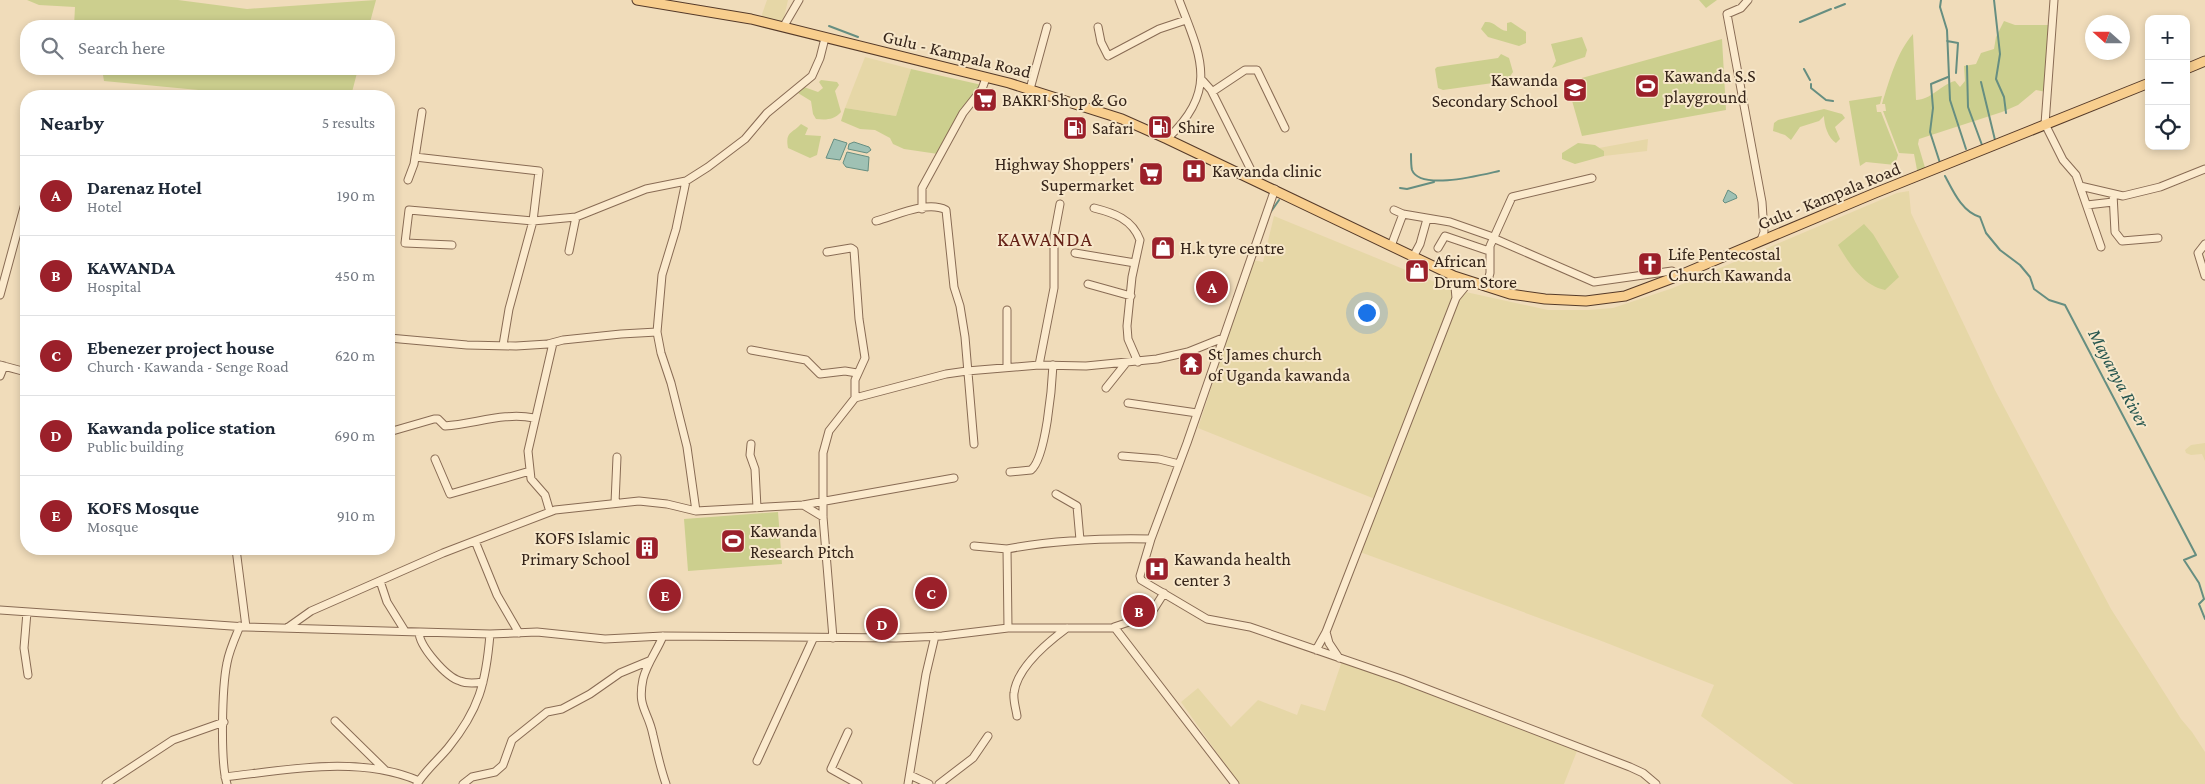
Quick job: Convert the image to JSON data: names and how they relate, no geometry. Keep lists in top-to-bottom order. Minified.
{"streets":{"main road":["Gulu - Kampala Road"]},"districts":["KAWANDA"],"water":["Mayanya River"],"places":{"sports":["Kawanda S.S playground","Kawanda Research Pitch"],"school or university":["Kawanda Secondary School"],"supermarket":["BAKRI Shop & Go","Highway Shoppers' Supermarket"],"fuel station":["Shire","Safari"],"hospital":["Kawanda clinic","Kawanda health center 3"],"shop":["H.k tyre centre","African Drum Store"],"church":["Life Pentecostal Church Kawanda"],"temple":["St James church of Uganda kawanda"],"building":["KOFS Islamic Primary School"]},"north":"left","page":{"map_buttons":["+","−"],"search":"Search here","heading":["Nearby","5 results"],"list":[{"mark":"A","name":"Darenaz Hotel","note":"Hotel","value":"190 m"},{"mark":"B","name":"KAWANDA","note":"Hospital","value":"450 m"},{"mark":"C","name":"Ebenezer project house","note":"Church · Kawanda - Senge Road","value":"620 m"},{"mark":"D","name":"Kawanda police station","note":"Public building","value":"690 m"},{"mark":"E","name":"KOFS Mosque","note":"Mosque","value":"910 m"}],"pins":["A","C","E","B","D"]}}
